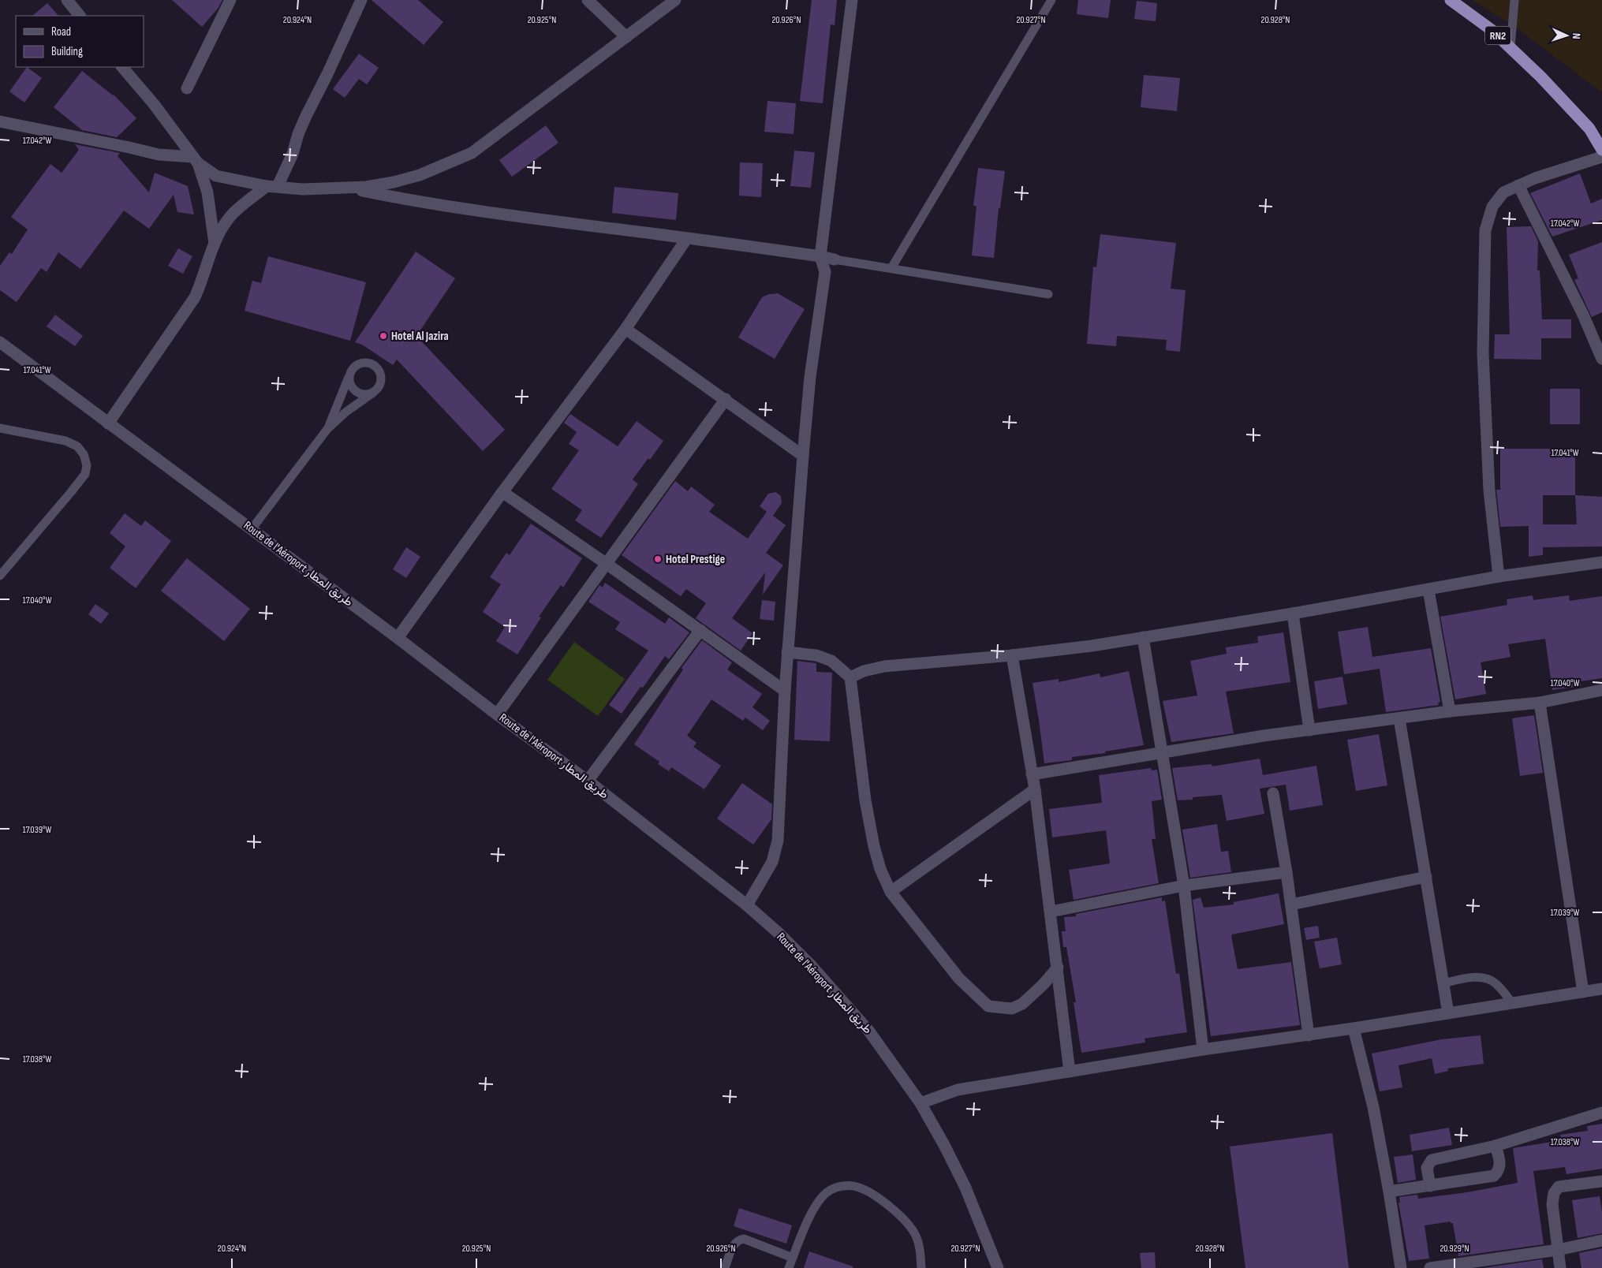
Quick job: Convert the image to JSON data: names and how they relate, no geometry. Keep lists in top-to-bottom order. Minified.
{"streets":{"highway":["RN2"],"street":["Route de l'Aéroport طريق المطار"]},"places":["Hotel Al Jazira","Hotel Prestige"],"legend":["Road","Building"],"north":"right","coordinates":["20.924°N","20.925°N","20.926°N","20.927°N","20.928°N","17.042°W","17.041°W","17.040°W","17.039°W","17.038°W","20.929°N"]}
